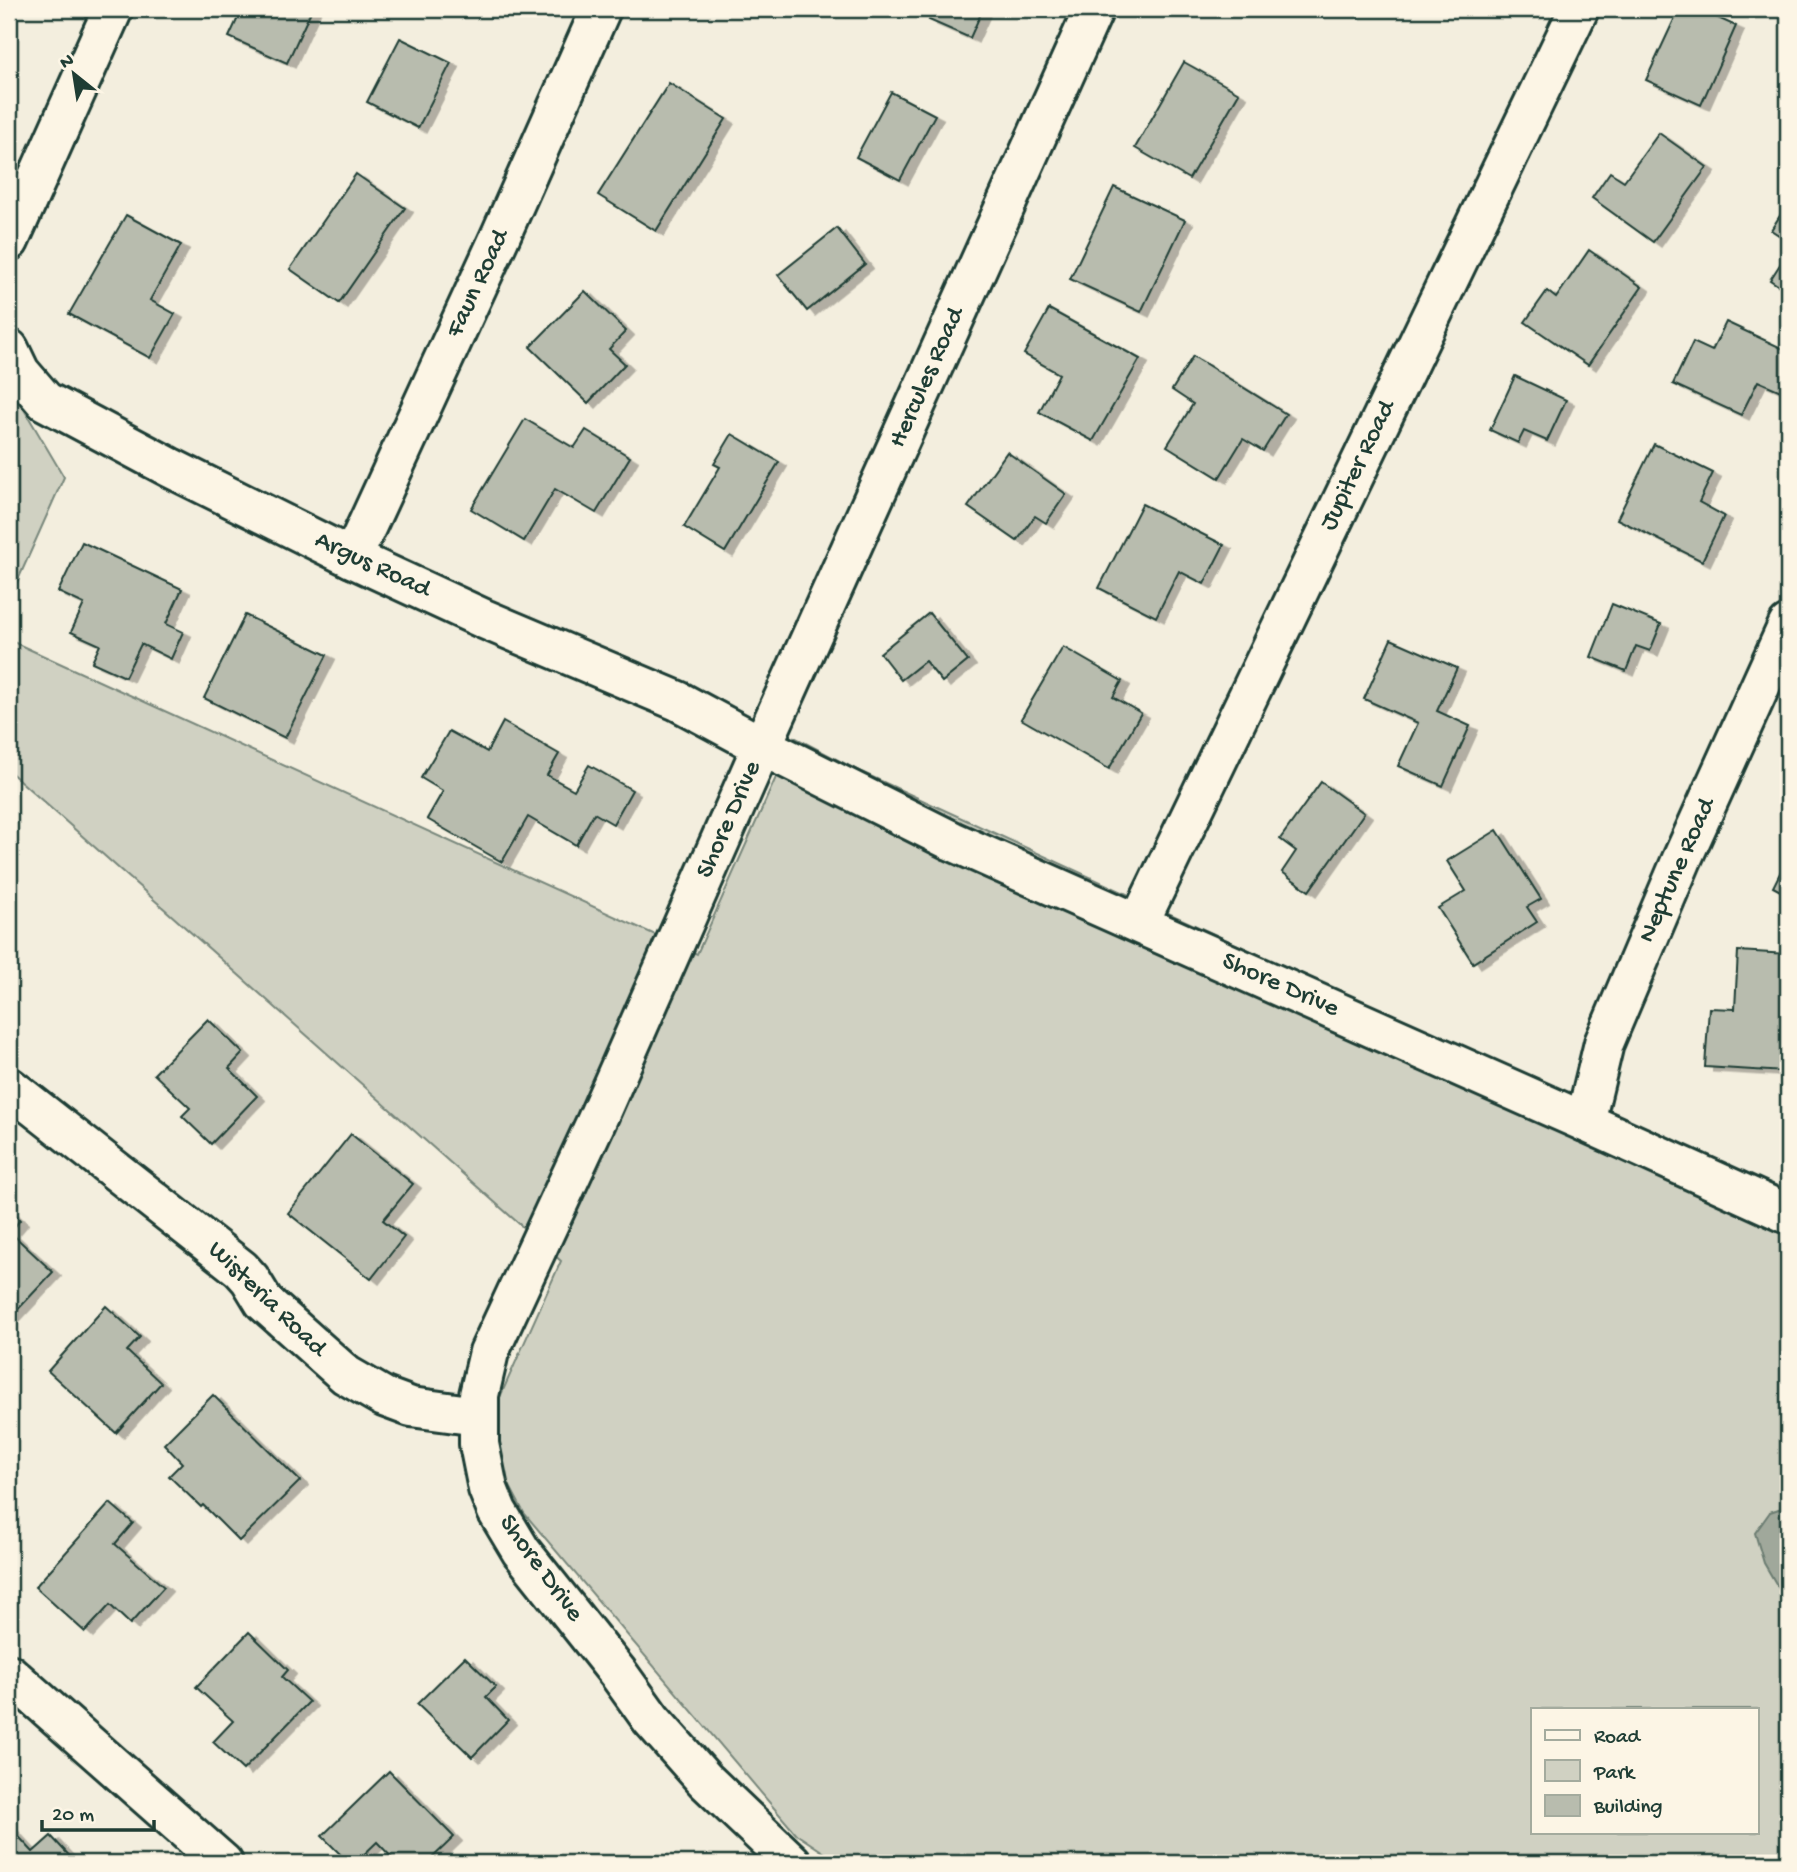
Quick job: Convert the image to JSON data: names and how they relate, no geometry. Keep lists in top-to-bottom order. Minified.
{"streets":{"street":["Faun Road","Hercules Road","Jupiter Road","Argus Road","Shore Drive","Neptune Road","Wisteria Road"]},"crossings":[["Faun Road","Argus Road"],["Hercules Road","Argus Road"],["Hercules Road","Shore Drive"],["Jupiter Road","Shore Drive"],["Argus Road","Shore Drive"],["Shore Drive","Neptune Road"],["Shore Drive","Wisteria Road"]],"legend":["Road","Park","Building"],"scale_bar":"20 m","north":"top left"}
